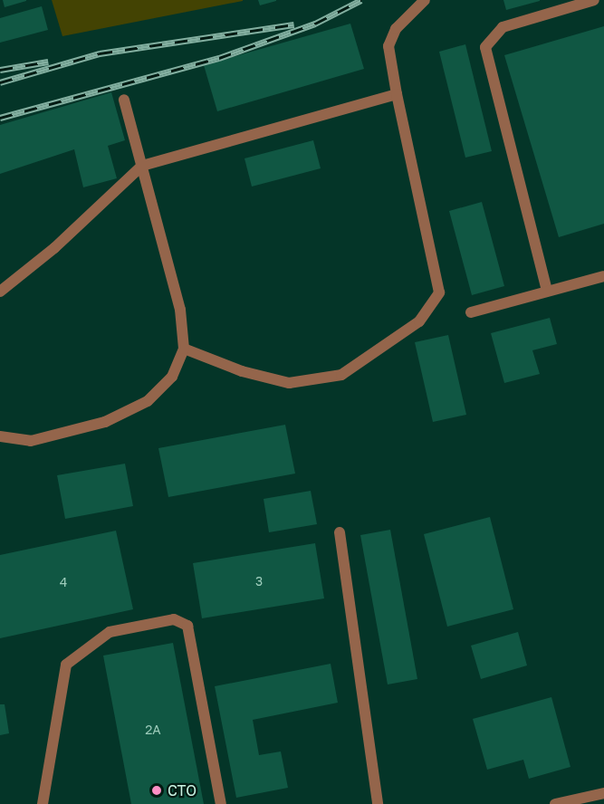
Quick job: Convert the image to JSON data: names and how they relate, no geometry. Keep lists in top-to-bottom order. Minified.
{"places":["СТО"],"house_numbers":["3","4","2А"]}
